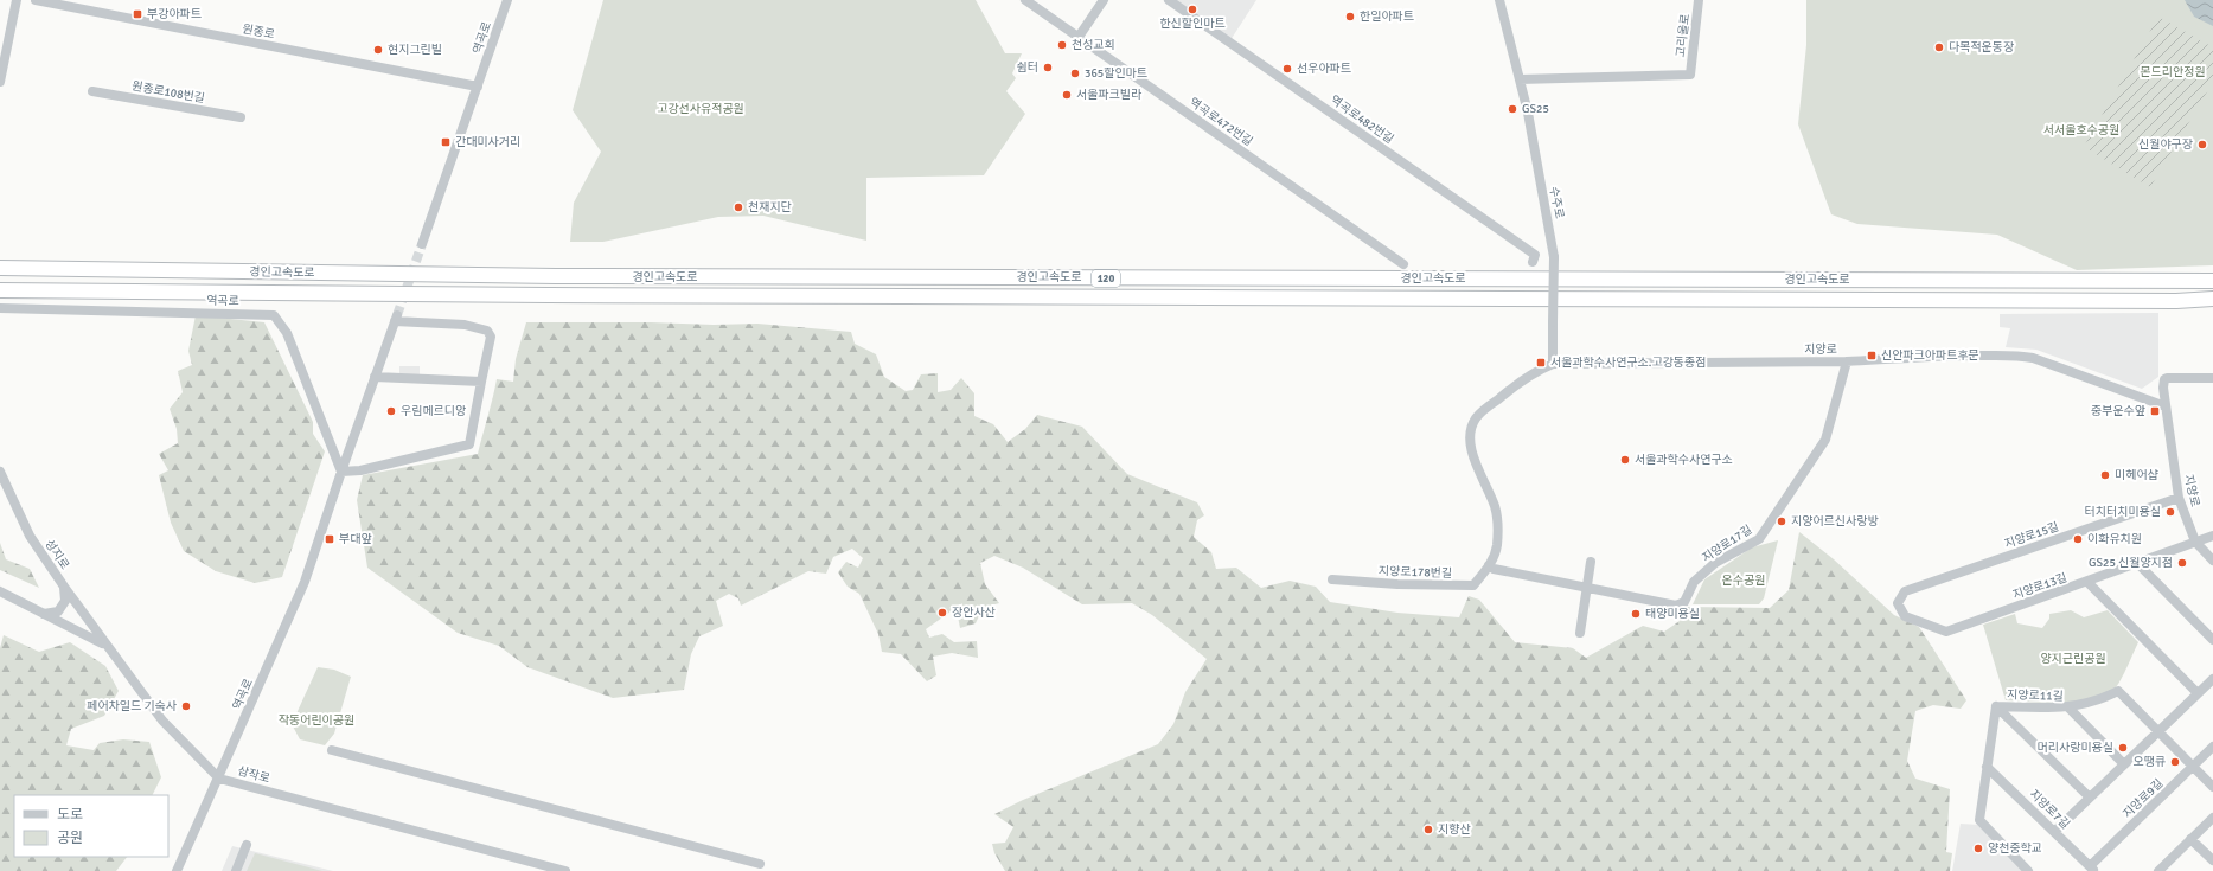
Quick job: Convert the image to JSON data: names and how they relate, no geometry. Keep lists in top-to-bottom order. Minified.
{"streets":{"highway":["경인고속도로","120"],"street":["원종로","고리울로","역곡로","원종로108번길","역곡로482번길","역곡로472번길","수주로","지양로","지양로15길","지양로17길","성지로","지양로178번길","지양로13길","지양로11길","삼작로","지양로9길","지양로7길"]},"crossings":[["원종로","역곡로"],["고리울로","수주로"],["역곡로","삼작로"],["수주로","지양로"],["지양로","지양로15길"],["지양로","지양로17길"],["지양로","지양로178번길"],["지양로","지양로13길"],["지양로15길","지양로13길"],["지양로17길","지양로178번길"],["성지로","삼작로"],["지양로9길","지양로7길"]],"parks":["몬드리안정원","고강선사유적공원","서서울호수공원","온수공원","양지근린공원","작동어린이공원"],"places":{"other":["한신할인마트","한일아파트","천성교회","다목적운동장","현지그린빌","쉼터","선우아파트","365할인마트","서울파크빌라","GS25","신월야구장","천재지단","우림메르디앙","서울과학수사연구소","미헤어샵","터치터치미용실","지양어르신사랑방","이화유치원","GS25 신월양지점","장안사산","태양미용실","페어차일드 기숙사","머리사랑미용실","오땡큐","지향산","양천중학교"],"transit":["부강아파트","간대미사거리","신안파크아파트후문","서울과학수사연구소.고강동종점","중부운수앞","부대앞"]},"legend":["도로","공원"]}
